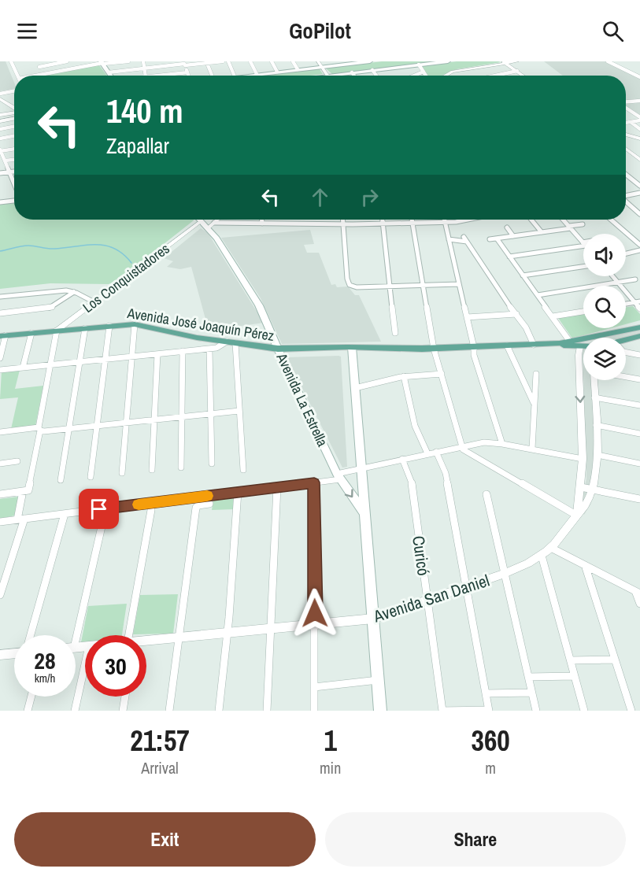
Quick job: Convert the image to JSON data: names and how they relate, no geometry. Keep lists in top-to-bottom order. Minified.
{"streets":{"main road":["Avenida José Joaquín Pérez","Avenida La Estrella"],"street":["Los Conquistadores","Curicó","Avenida San Daniel"]},"crossings":[["Los Conquistadores","Avenida José Joaquín Pérez"],["Los Conquistadores","Avenida La Estrella"],["Avenida José Joaquín Pérez","Avenida La Estrella"],["Avenida José Joaquín Pérez","Avenida San Daniel"],["Curicó","Avenida San Daniel"]],"page":{"header":"GoPilot","turn":["140 m","Zapallar"],"speed":"28 km/h","limit":"30","eta":["21:57","Arrival","1","min","360","m"],"buttons":["Exit","Share"]}}
